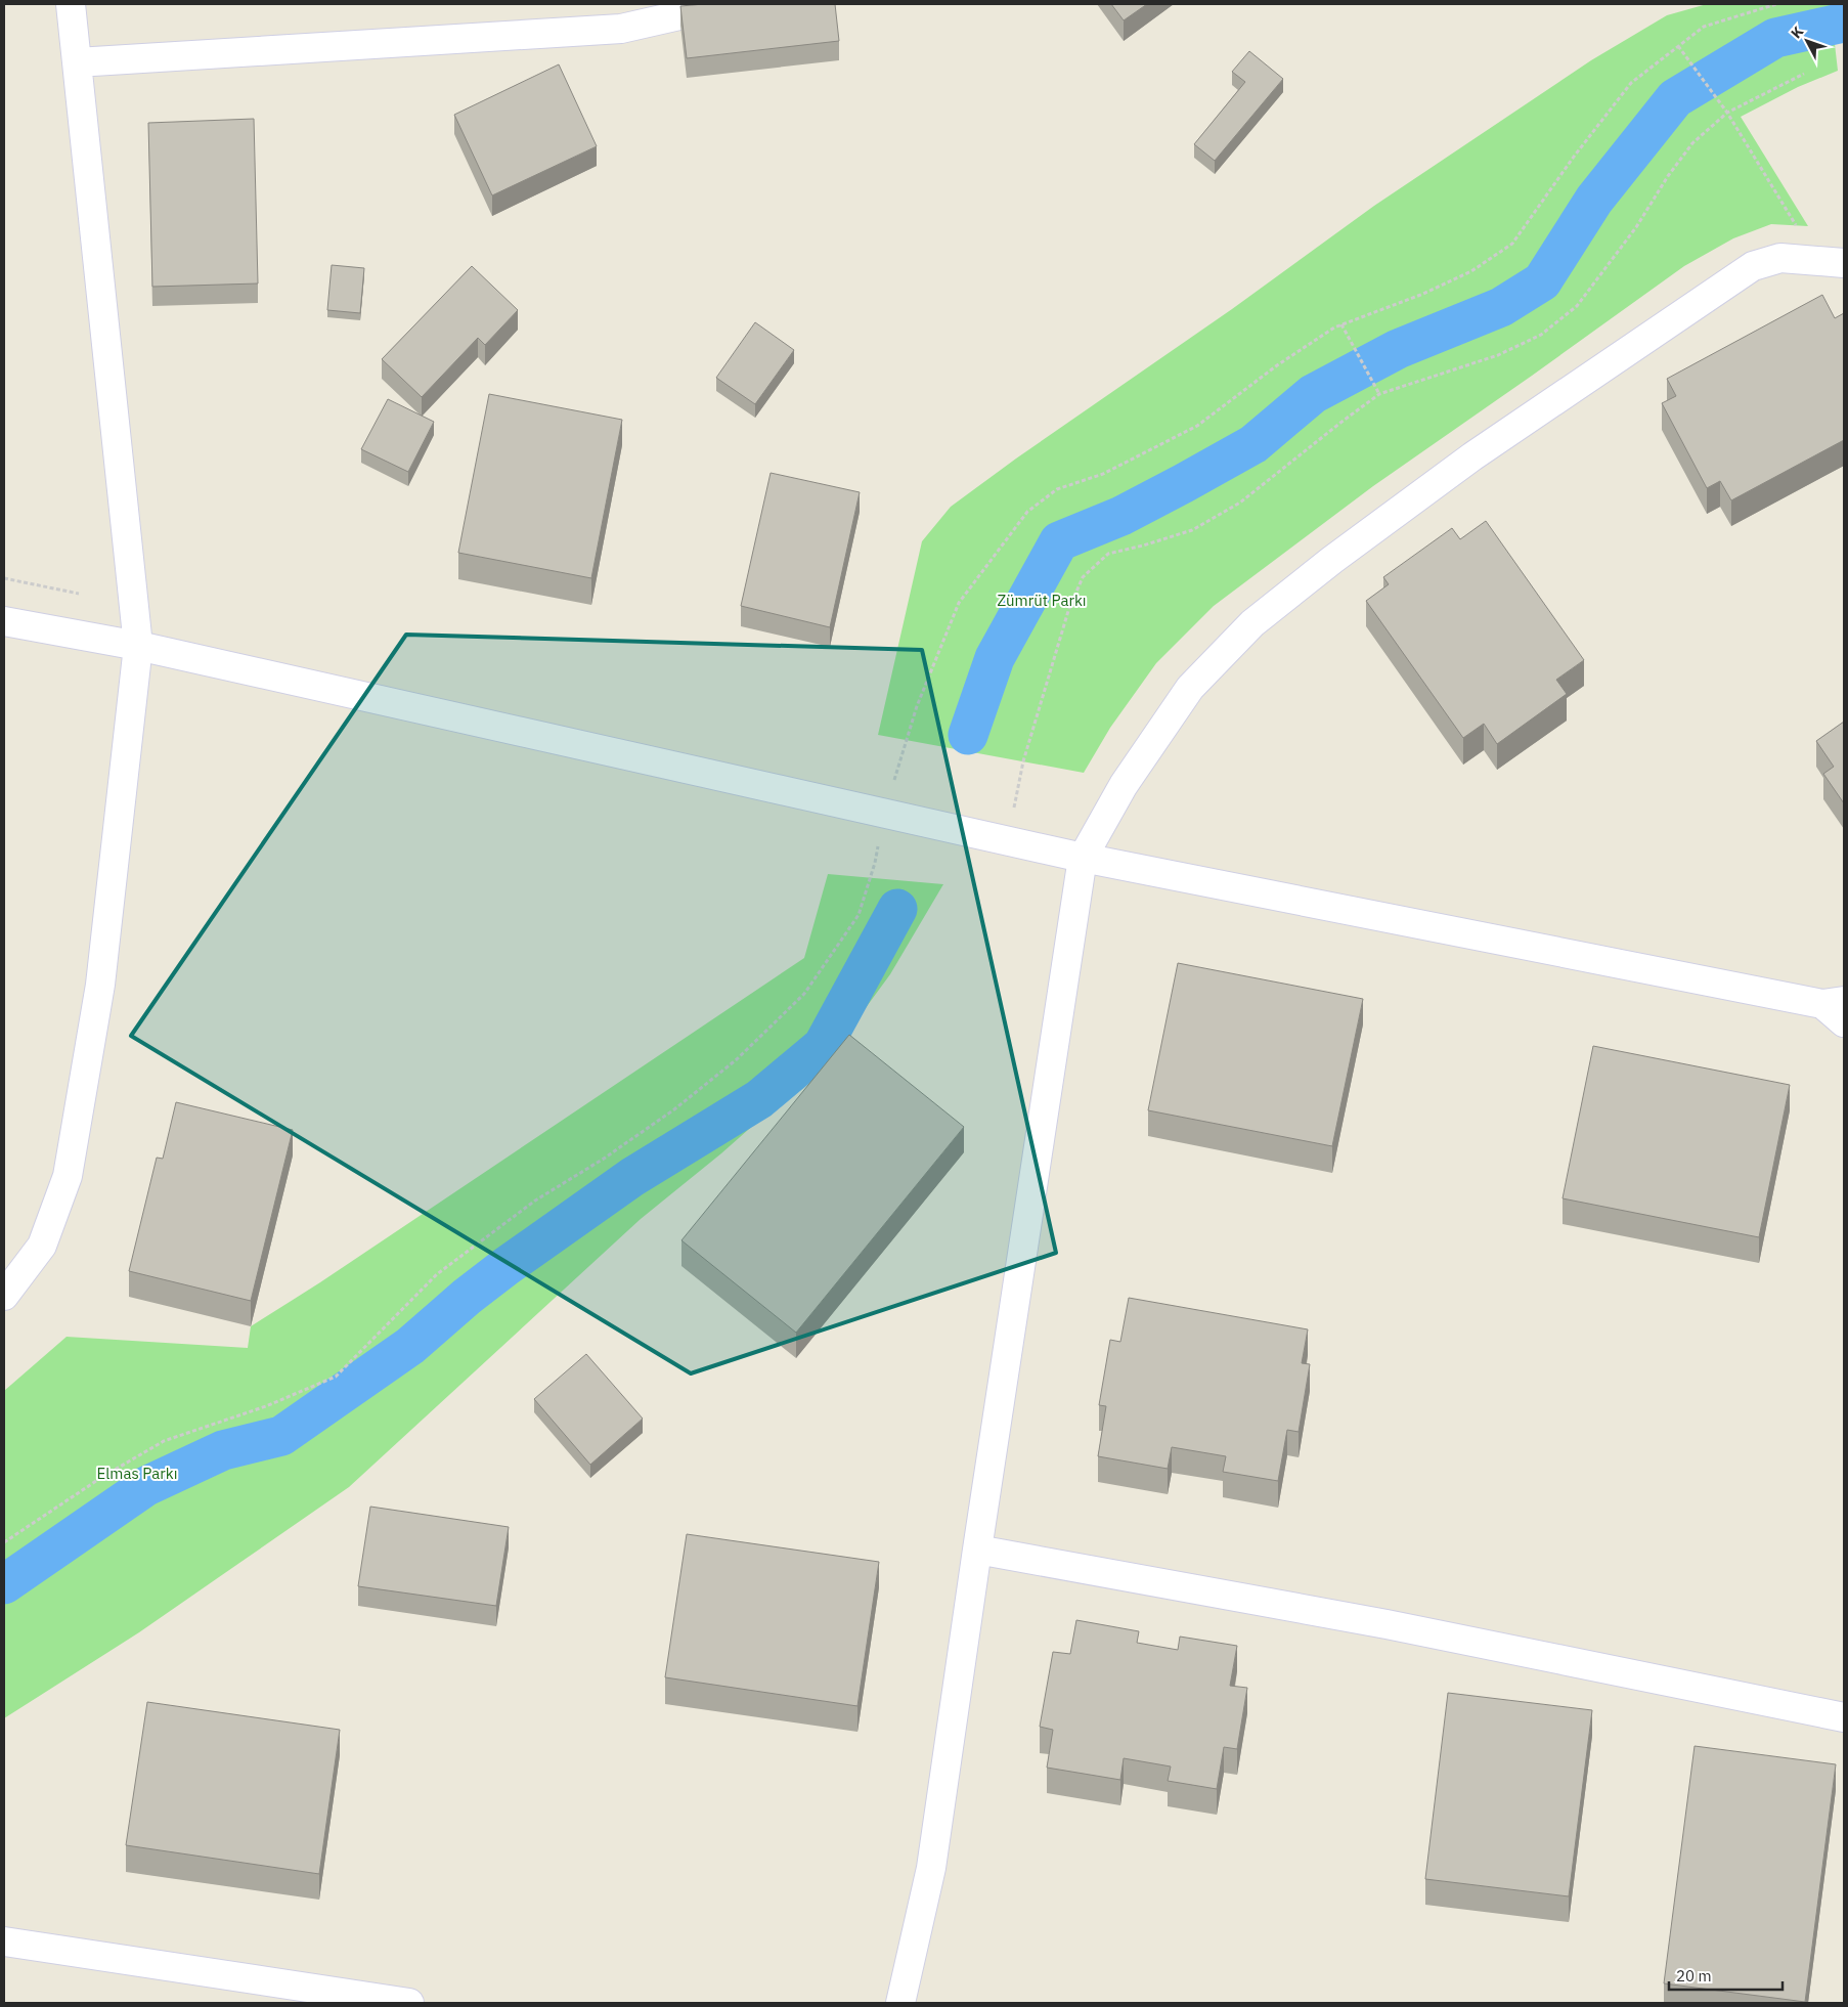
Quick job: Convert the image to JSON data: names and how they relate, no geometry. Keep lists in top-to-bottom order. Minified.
{"parks":["Zümrüt Parkı","Elmas Parkı"],"scale_bar":"20 m","north":"top left"}
